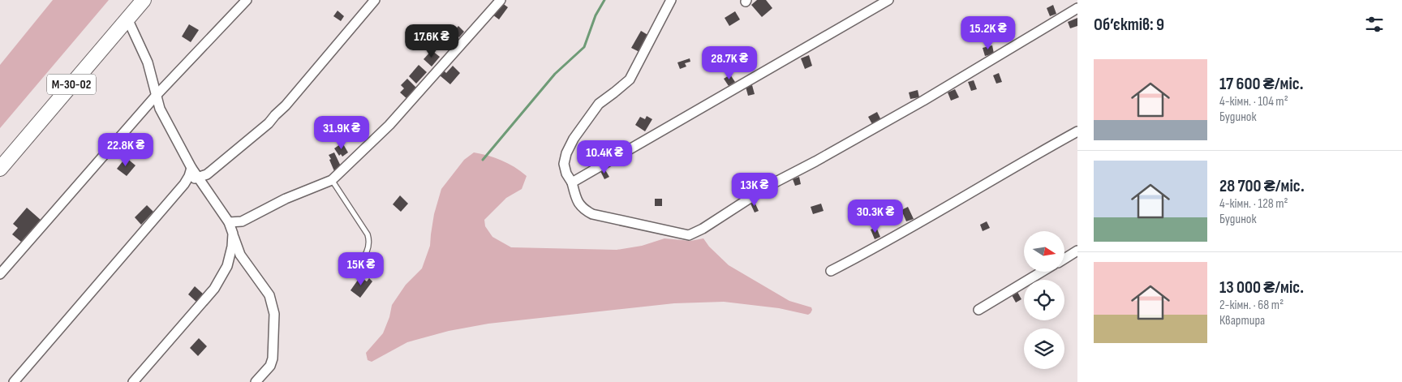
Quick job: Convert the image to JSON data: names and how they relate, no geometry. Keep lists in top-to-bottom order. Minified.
{"streets":{"main road":["М-30-02"]},"north":"right","page":{"heading":"Об’єктів: 9","price":["15.2K ₴","17.6K ₴","28.7K ₴","31.9K ₴","22.8K ₴","10.4K ₴","13K ₴","30.3K ₴","15K ₴"],"list":[{"name":"17 600 ₴/міс.","note":"4-кімн. · 104 m² · Будинок"},{"name":"28 700 ₴/міс.","note":"4-кімн. · 128 m² · Будинок"},{"name":"13 000 ₴/міс.","note":"2-кімн. · 68 m² · Квартира"}]}}
